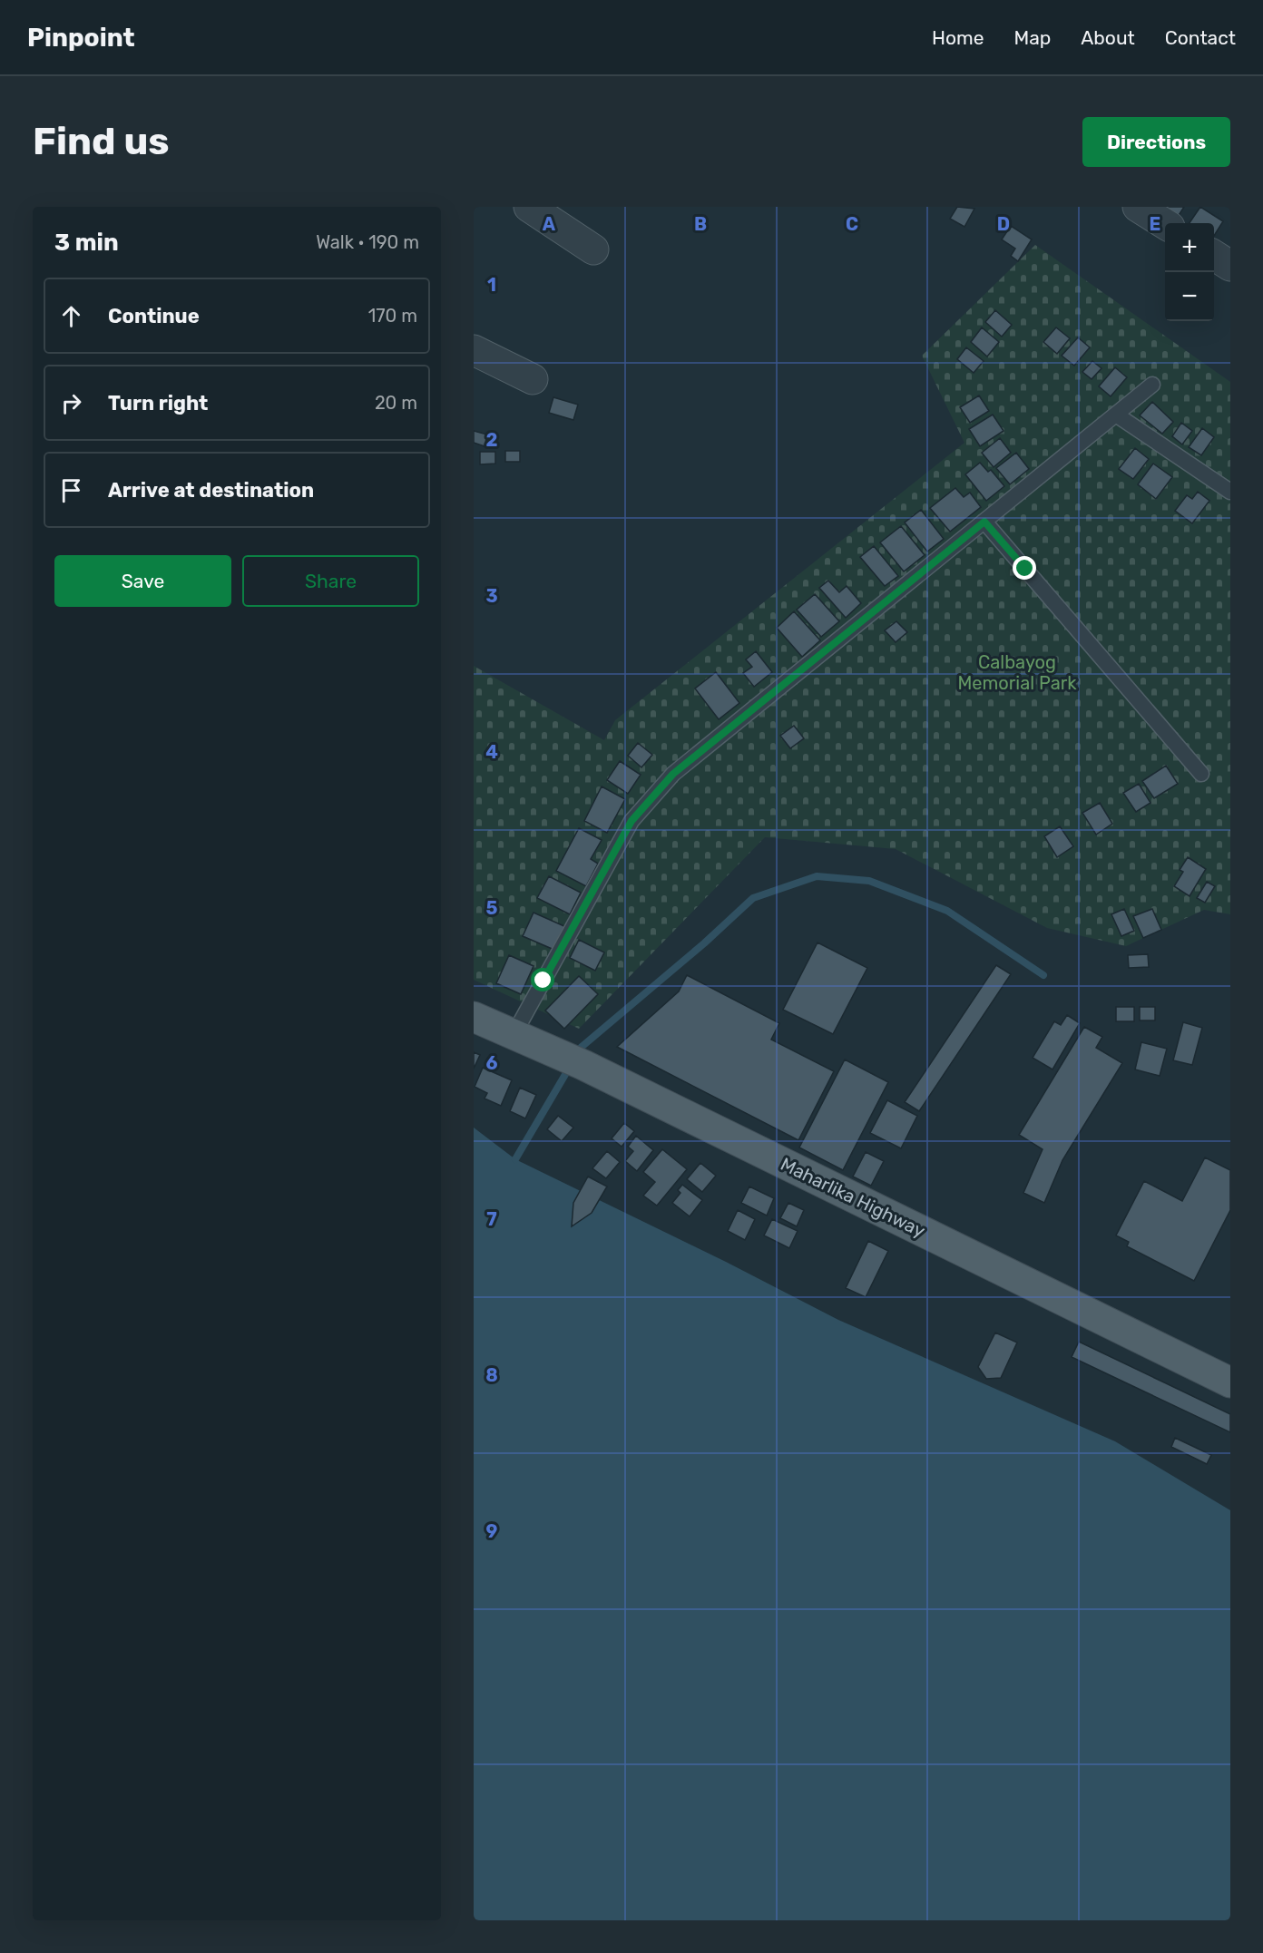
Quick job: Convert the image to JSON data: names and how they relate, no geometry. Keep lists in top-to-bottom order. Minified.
{"streets":{"main road":["Maharlika Highway"]},"parks":["Calbayog Memorial Park"],"page":{"header":"Pinpoint","nav":["Home","Map","About","Contact"],"buttons":["Directions",["Save","Share"]],"title":"Find us","heading":["3 min","Walk · 190 m"],"map_buttons":["+","−"],"list":[["Continue","170 m"],["Turn right","20 m"],"Arrive at destination"]},"grid":{"columns":["A","B","C","D","E"],"rows":["1","2","3","4","5","6","7","8","9"]}}
